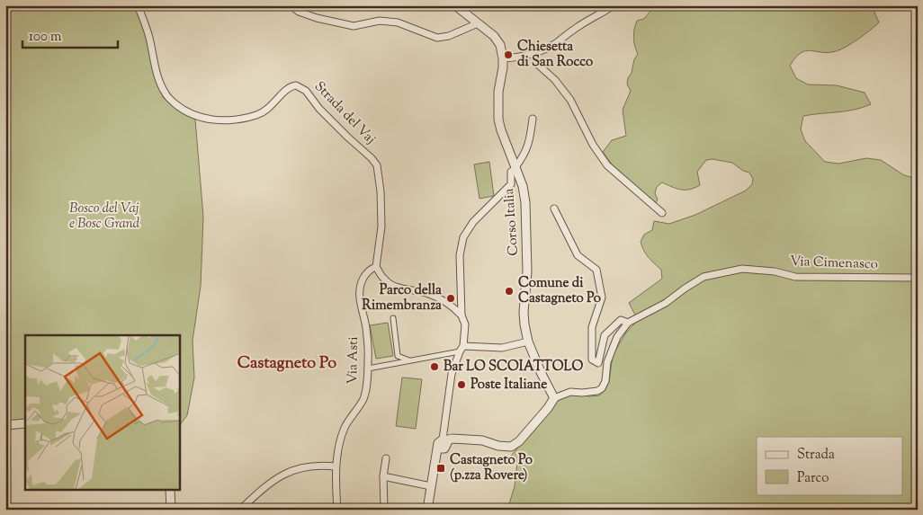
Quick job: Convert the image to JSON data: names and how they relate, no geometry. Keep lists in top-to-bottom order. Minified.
{"streets":{"street":["Strada del Vaj","Corso Italia","Via Cimenasco","Via Asti"]},"crossings":[["Strada del Vaj","Via Asti"],["Corso Italia","Via Cimenasco"]],"districts":["Castagneto Po"],"parks":["Bosco del Vaj e Bosc Grand"],"places":{"other":["Chiesetta di San Rocco","Comune di Castagneto Po","Parco della Rimembranza","Bar LO SCOIATTOLO","Poste Italiane"],"transit":["Castagneto Po (p.zza Rovere)"]},"legend":["Strada","Parco"],"scale_bar":"100 m"}
